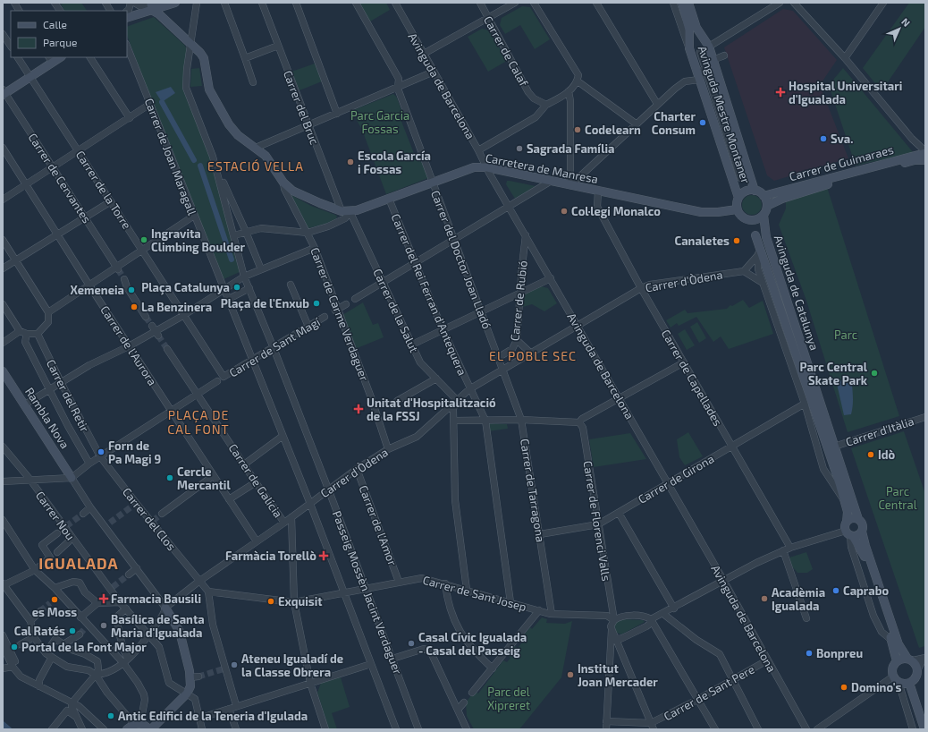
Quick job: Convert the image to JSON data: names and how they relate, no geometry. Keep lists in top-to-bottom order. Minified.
{"streets":{"street":["Carrer de Calaf","Avinguda de Barcelona","Carrer del Bruc","Avinguda Mestre Montaner","Carrer de Joan Maragall","Carrer de Guimaraes","Carretera de Manresa","Carrer de Cervantes","Carrer de la Torre","Carrer del Doctor Joan Lladó","Carrer d'Òdena","Avinguda de Catalunya","Carrer del Rei Ferran d'Antequera","Carrer de Rubió","Carrer de la Salut","Carrer de Carme Verdaguer","Carrer de l'Aurora","Carrer de Sant Magí","Carrer de Capellades","Carrer del Retir","Rambla Nova","Carrer d'Itàlia","Carrer de Girona","Carrer de Galícia","Carrer de Tarragona","Carrer Nou","Carrer del Clos","Carrer de Florenci Valls","Carrer de l'Amor","Passeig Mossèn Jacint Verdaguer","Carrer de Sant Josep","Carrer de Sant Pere"]},"crossings":[["Avinguda de Barcelona","Carretera de Manresa"],["Avinguda de Barcelona","Carrer d'Òdena"],["Avinguda de Barcelona","Carrer de Rubió"],["Avinguda de Barcelona","Carrer de Girona"],["Avinguda de Barcelona","Carrer de Sant Pere"],["Carrer del Bruc","Carretera de Manresa"],["Carrer del Bruc","Carrer de la Salut"],["Avinguda Mestre Montaner","Carrer de Guimaraes"],["Avinguda Mestre Montaner","Carretera de Manresa"],["Avinguda Mestre Montaner","Avinguda de Catalunya"],["Carrer de Joan Maragall","Passeig Mossèn Jacint Verdaguer"],["Carrer de Guimaraes","Carretera de Manresa"],["Carrer de Guimaraes","Avinguda de Catalunya"],["Carretera de Manresa","Carrer del Doctor Joan Lladó"],["Carretera de Manresa","Avinguda de Catalunya"],["Carretera de Manresa","Carrer del Rei Ferran d'Antequera"],["Carretera de Manresa","Carrer de la Salut"],["Carrer de la Torre","Carrer de Sant Magí"],["Carrer del Doctor Joan Lladó","Carrer d'Òdena"],["Carrer del Doctor Joan Lladó","Carrer de Rubió"],["Carrer del Doctor Joan Lladó","Carrer de Tarragona"],["Carrer d'Òdena","Carrer del Rei Ferran d'Antequera"],["Carrer d'Òdena","Carrer de la Salut"],["Carrer d'Òdena","Carrer de Carme Verdaguer"],["Carrer d'Òdena","Carrer de l'Aurora"],["Carrer d'Òdena","Carrer de Capellades"],["Carrer d'Òdena","Carrer de Galícia"],["Carrer d'Òdena","Carrer de Tarragona"],["Carrer d'Òdena","Carrer del Clos"],["Carrer d'Òdena","Carrer de l'Amor"],["Carrer d'Òdena","Passeig Mossèn Jacint Verdaguer"],["Avinguda de Catalunya","Carrer d'Itàlia"],["Carrer del Rei Ferran d'Antequera","Carrer de Sant Josep"],["Carrer de Sant Magí","Carrer de Galícia"],["Carrer de Sant Magí","Passeig Mossèn Jacint Verdaguer"],["Carrer de Capellades","Carrer de Girona"],["Carrer del Retir","Carrer del Clos"],["Carrer de Girona","Carrer de Tarragona"],["Carrer de Girona","Carrer de Florenci Valls"],["Carrer de Tarragona","Carrer de Sant Josep"],["Carrer del Clos","Carrer de Sant Josep"],["Carrer de Florenci Valls","Carrer de Sant Josep"],["Carrer de l'Amor","Carrer de Sant Josep"],["Passeig Mossèn Jacint Verdaguer","Carrer de Sant Josep"]],"districts":["ESTACIÓ VELLA","EL POBLE SEC","PLAÇA DE CAL FONT","IGUALADA"],"parks":["Parc Garcia Fossas","Parc","Parc Central","Parc del Xipreret"],"places":{"health":["Hospital Universitari d'Igualada","Unitat d'Hospitalització de la FSSJ","Farmàcia Torellò","Farmacia Bausili"],"other":["Charter Consum","Codelearn","Sva.","Sagrada Família","Escola García i Fossas","Col·legi Monalco","Ingravita Climbing Boulder","Canaletes","Plaça Catalunya","Xemeneia","Plaça de l'Enxub","La Benzinera","Parc Central Skate Park","Forn de Pa Magi 9","Idò","Cercle Mercantil","Caprabo","Acadèmia Igualada","es Moss","Exquisit","Basílica de Santa Maria d'Igualada","Cal Ratés","Casal Cívic Igualada - Casal del Passeig","Portal de la Font Major","Bonpreu","Ateneu Igualadí de la Classe Obrera","Institut Joan Mercader","Domino's","Antic Edifici de la Teneria d'Igulada"]},"legend":["Calle","Parque"],"north":"top right"}
